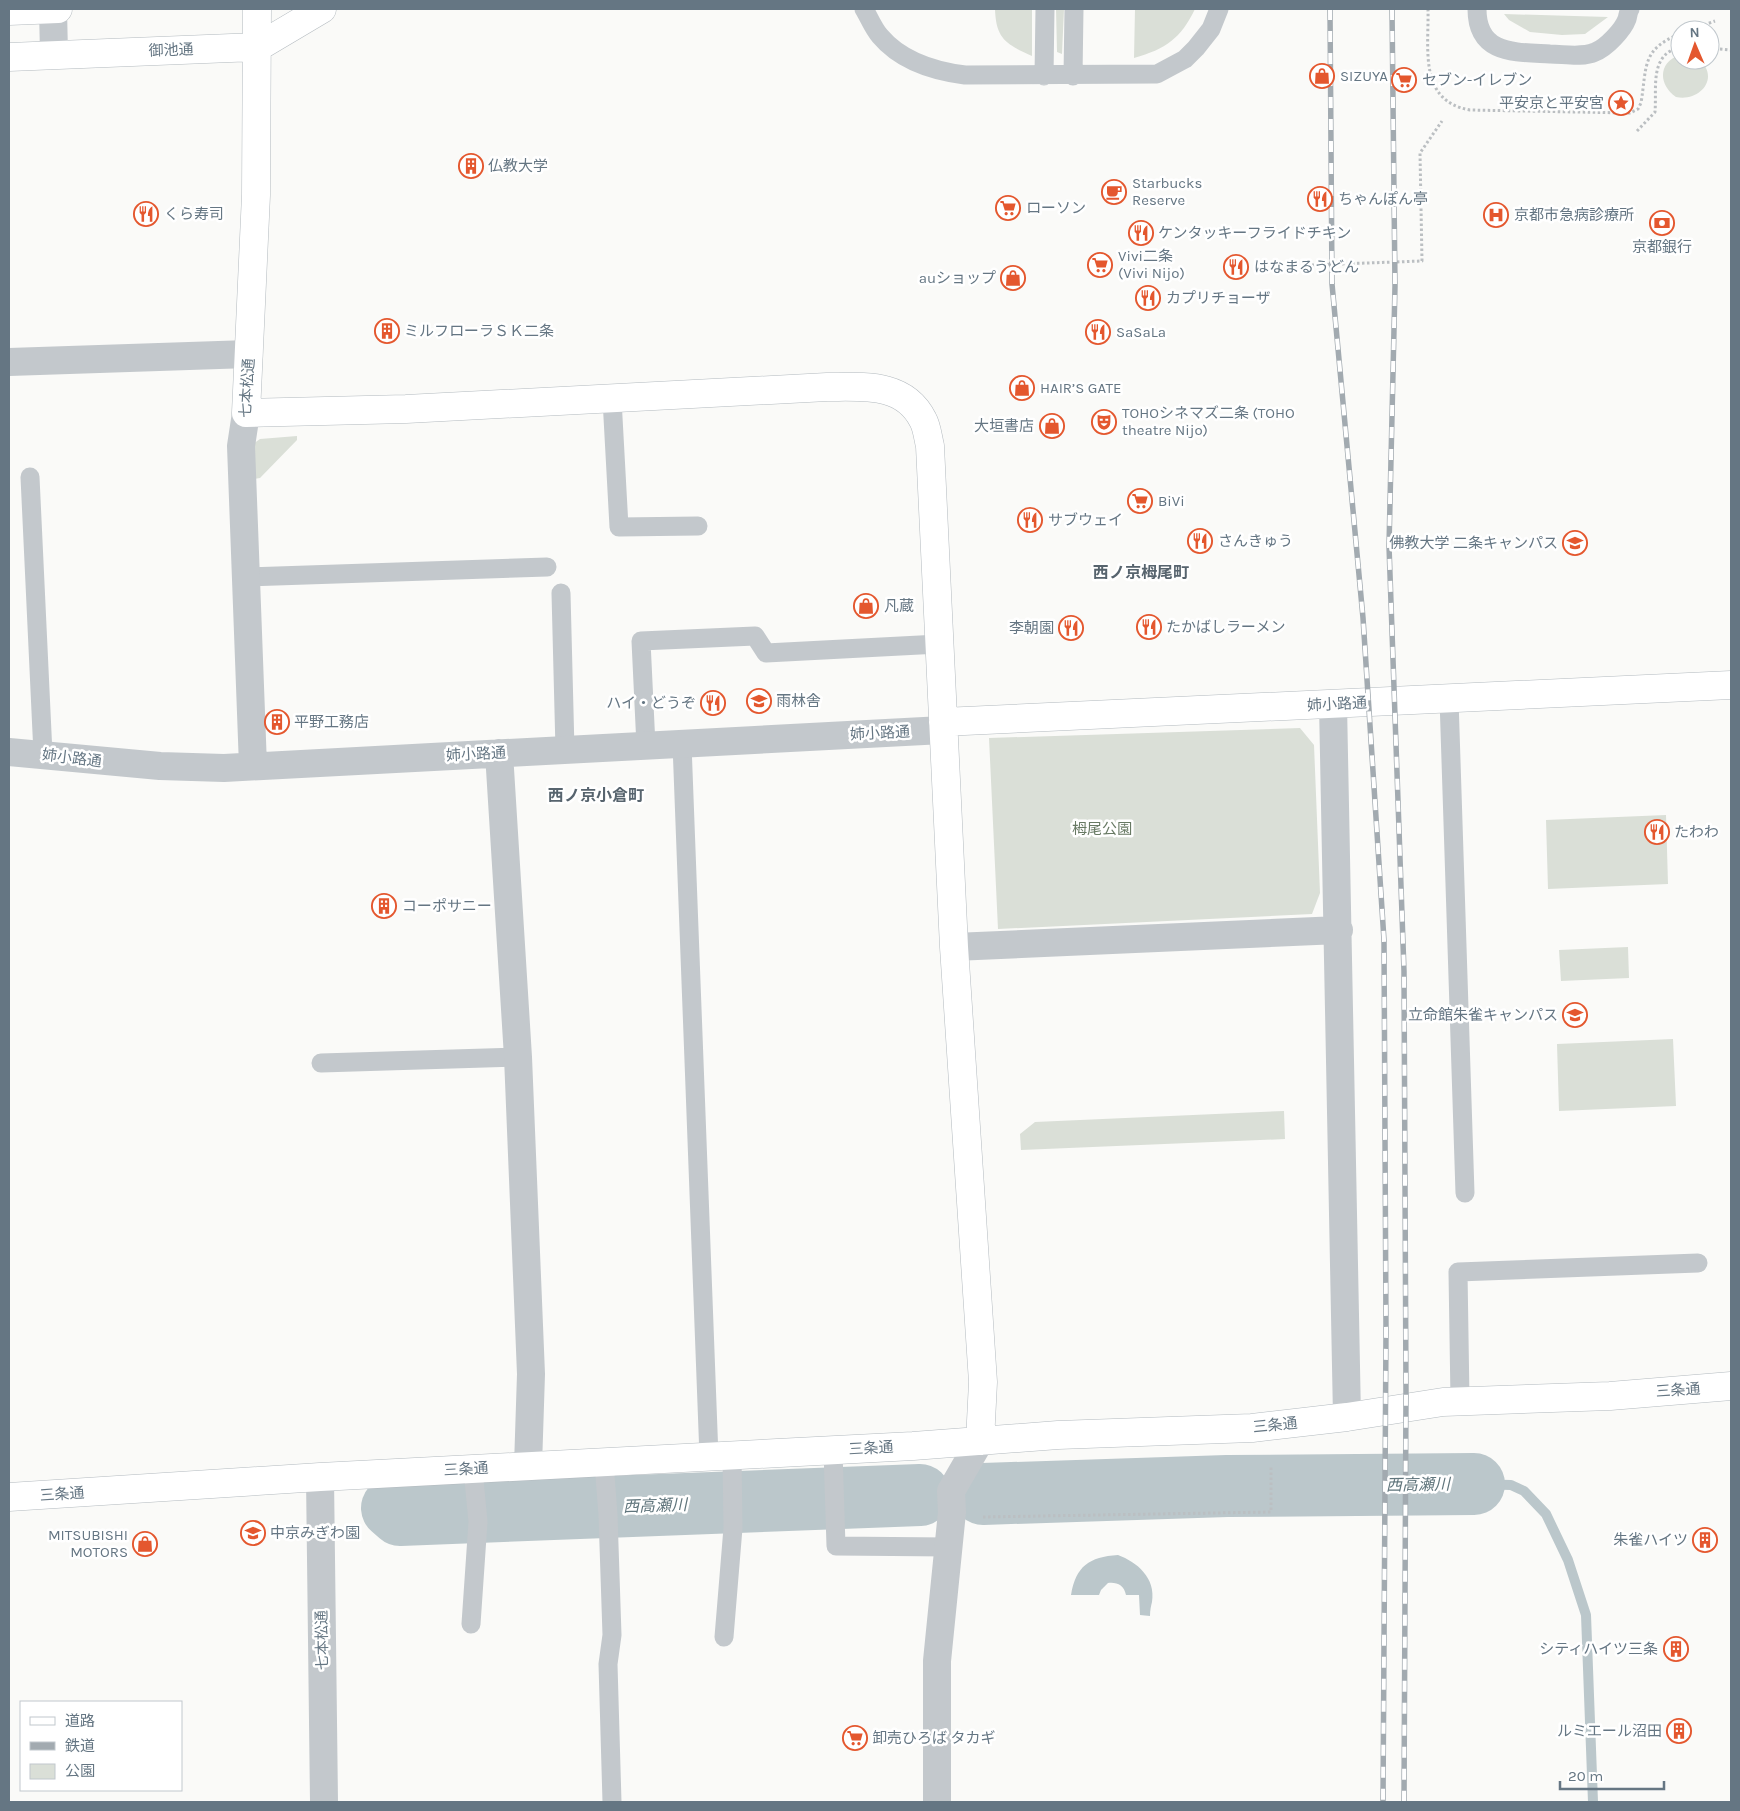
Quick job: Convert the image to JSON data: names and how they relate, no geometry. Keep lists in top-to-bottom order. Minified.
{"streets":{"street":["御池通","七本松通","姉小路通","三条通"]},"crossings":[["御池通","七本松通"],["七本松通","姉小路通"],["七本松通","三条通"]],"districts":["西ノ京栂尾町","西ノ京小倉町"],"water":["西高瀬川"],"parks":["栂尾公園"],"places":{"shop":["SIZUYA","auショップ","HAIR’S GATE","大垣書店","凡蔵","MITSUBISHI MOTORS"],"supermarket":["セブン-イレブン","ローソン","Vivi二条 (Vivi Nijo)","BiVi","卸売ひろば タカギ"],"place":["平安京と平安宮"],"building":["仏教大学","ミルフローラＳＫ二条","平野工務店","コーポサニー","朱雀ハイツ","シティハイツ三条","ルミエール沼田"],"cafe":["Starbucks Reserve"],"restaurant":["ちゃんぽん亭","くら寿司","ケンタッキーフライドチキン","はなまるうどん","カプリチョーザ","SaSaLa","サブウェイ","さんきゅう","たかばしラーメン","李朝園","ハイ・どうぞ","たわわ"],"hospital":["京都市急病診療所"],"bank":["京都銀行"],"theatre":["TOHOシネマズ二条 (TOHO theatre Nijo)"],"school or university":["佛教大学 二条キャンパス","雨林舎","立命館朱雀キャンパス","中京みぎわ園"]},"legend":["道路","鉄道","公園"],"scale_bar":"20 m","north":"top"}
